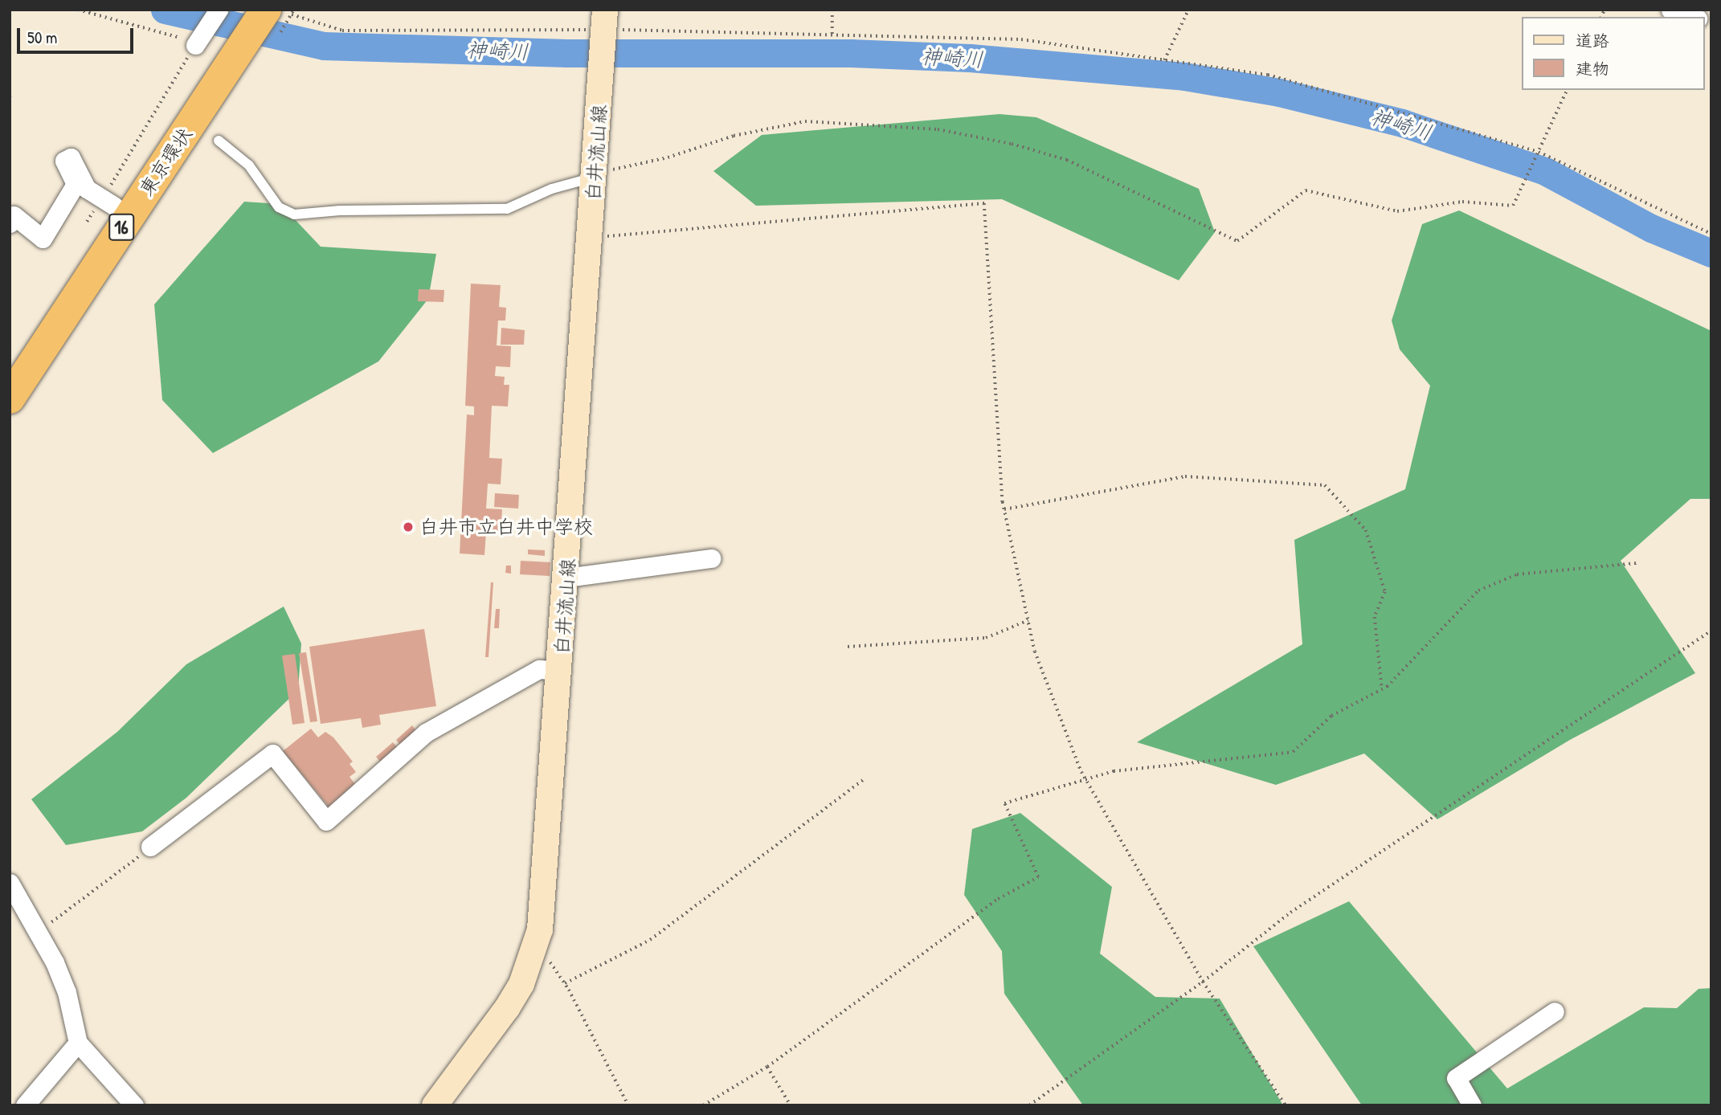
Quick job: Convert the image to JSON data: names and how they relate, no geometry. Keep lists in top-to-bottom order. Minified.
{"streets":{"highway":["東京環状","16"],"main road":["白井流山線"]},"water":["神崎川"],"places":["白井市立白井中学校"],"legend":["道路","建物"],"scale_bar":"50 m"}
